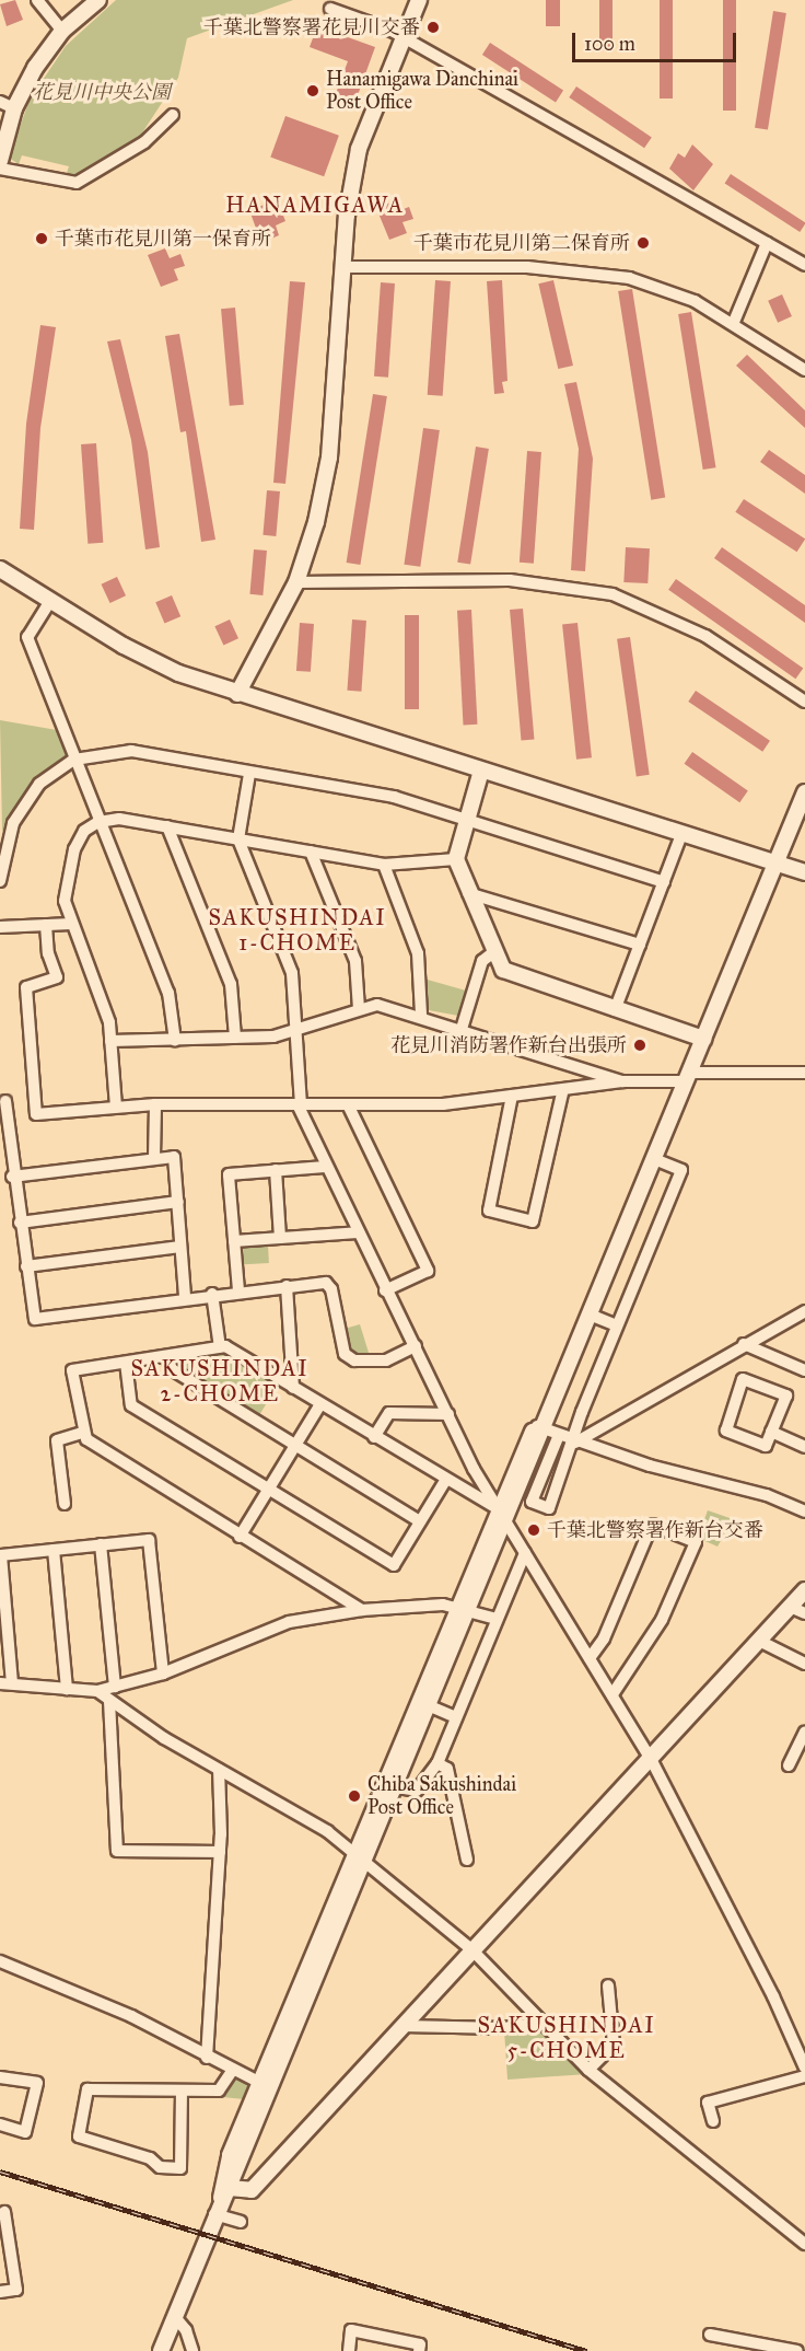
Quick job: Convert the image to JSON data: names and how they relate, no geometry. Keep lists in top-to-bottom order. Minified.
{"districts":["HANAMIGAWA","SAKUSHINDAI 1-CHOME","SAKUSHINDAI 2-CHOME","SAKUSHINDAI 5-CHOME"],"parks":["花見川中央公園"],"places":["千葉北警察署花見川交番","Hanamigawa Danchinai Post Office","千葉市花見川第一保育所","千葉市花見川第二保育所","花見川消防署作新台出張所","千葉北警察署作新台交番","Chiba Sakushindai Post Office"],"scale_bar":"100 m"}
